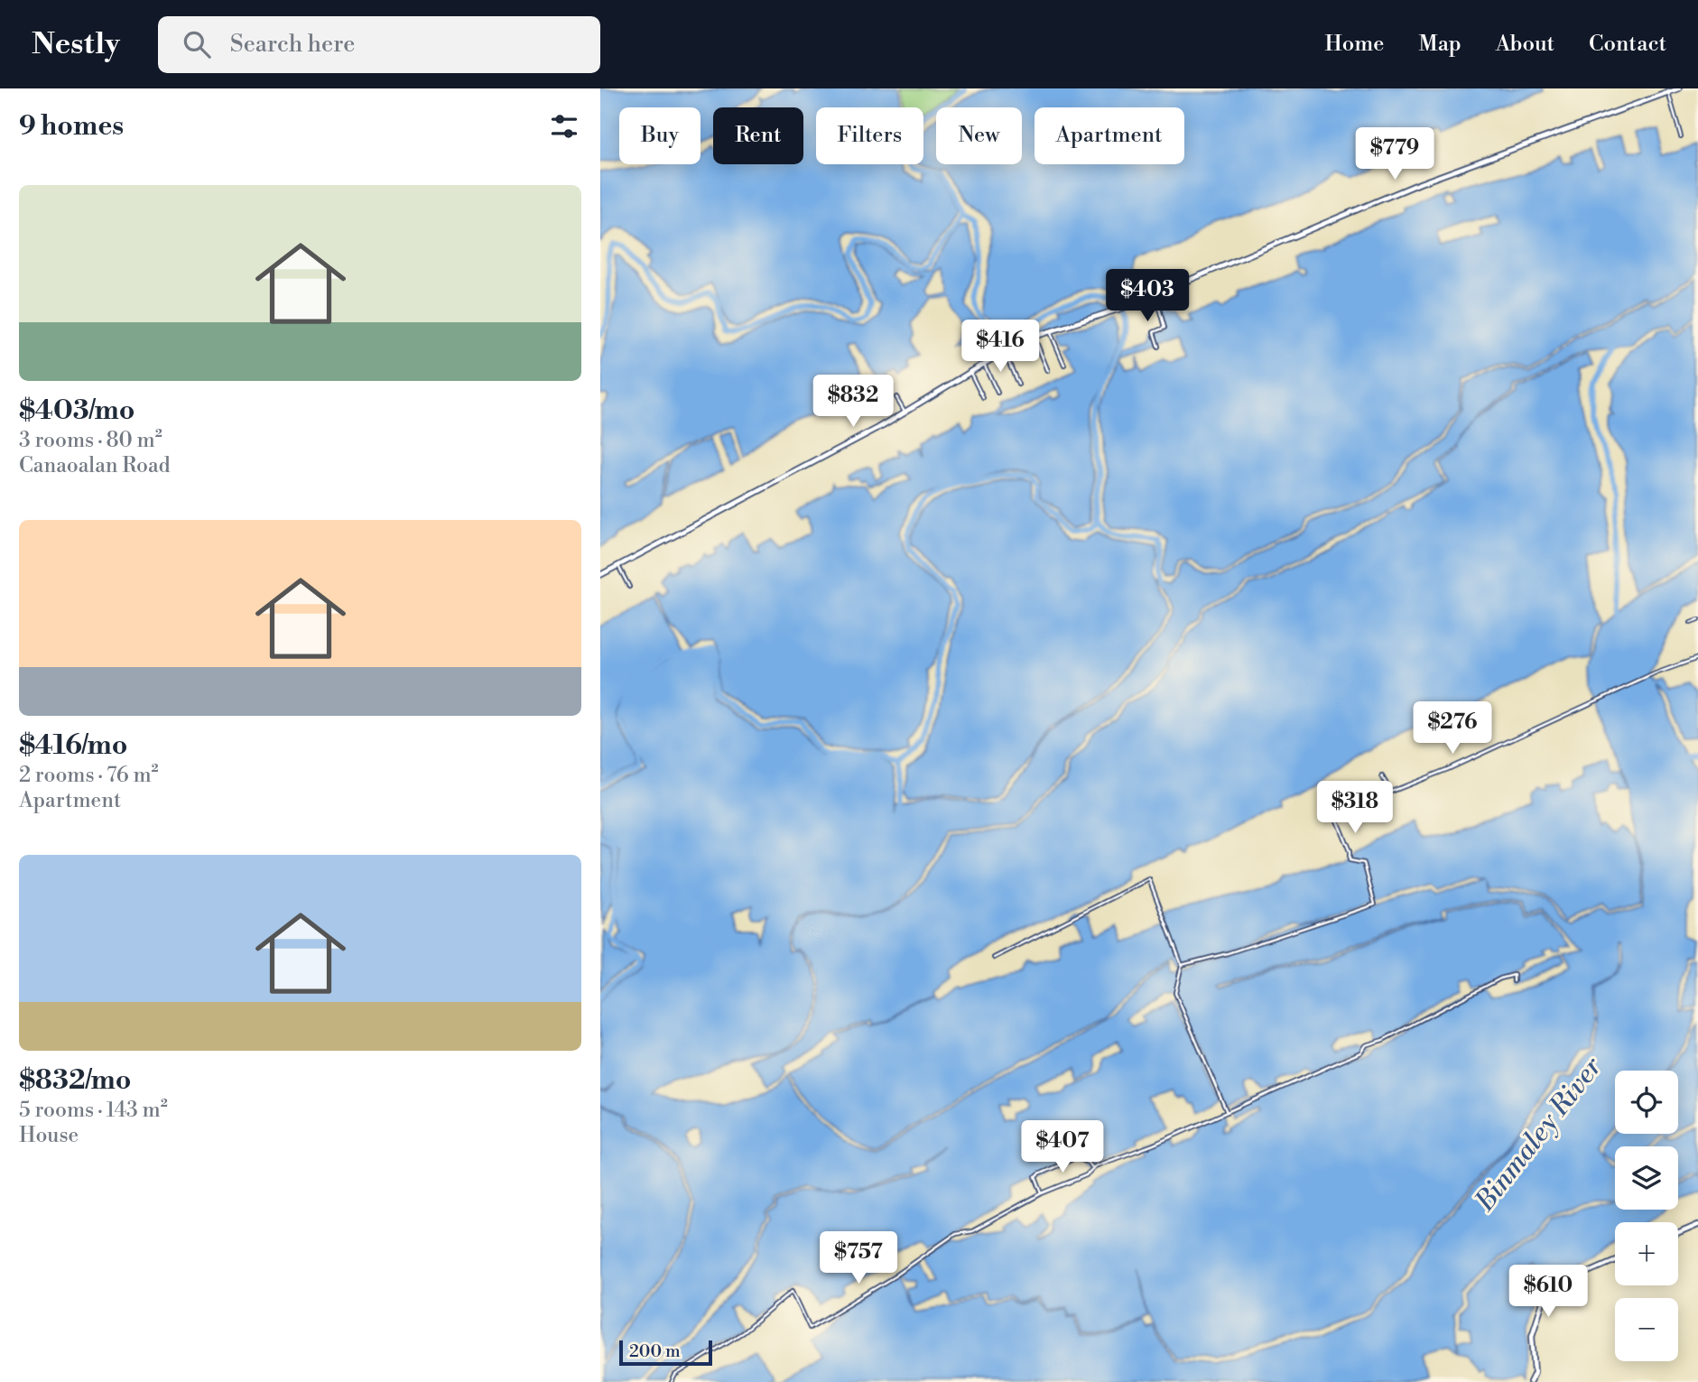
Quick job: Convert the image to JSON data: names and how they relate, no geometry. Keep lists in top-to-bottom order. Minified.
{"water":["Binmaley River"],"scale_bar":"200 m","page":{"header":"Nestly","search":"Search here","nav":["Home","Map","About","Contact"],"heading":"9 homes","chip":["Buy","Rent","Filters","New","Apartment"],"price":["$779","$403","$416","$832","$276","$318","$407","$757","$610"],"list":[{"name":"$403/mo","note":"3 rooms · 80 m² · Canaoalan Road"},{"name":"$416/mo","note":"2 rooms · 76 m² · Apartment"},{"name":"$832/mo","note":"5 rooms · 143 m² · House"}],"map_buttons":["+","−"],"scale":"200 m"}}
